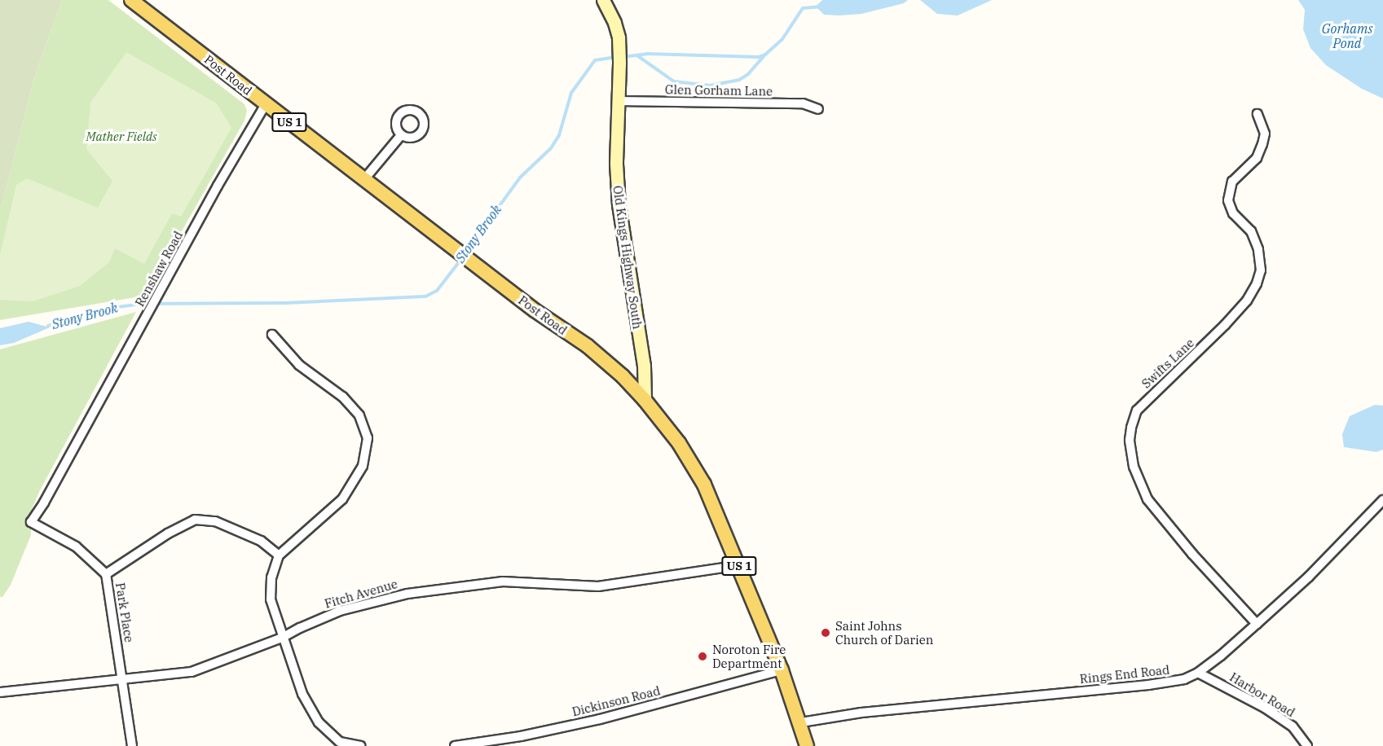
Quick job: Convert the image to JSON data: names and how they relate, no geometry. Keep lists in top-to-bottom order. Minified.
{"streets":{"main road":["Post Road","US 1"],"street":["Glen Gorham Lane","Old Kings Highway South","Renshaw Road","Swifts Lane","Fitch Avenue","Park Place","Rings End Road","Harbor Road","Dickinson Road"]},"crossings":[["Post Road","Old Kings Highway South"],["Post Road","Renshaw Road"],["Post Road","Fitch Avenue"],["Post Road","Rings End Road"],["Post Road","Dickinson Road"],["Glen Gorham Lane","Old Kings Highway South"],["Renshaw Road","Park Place"],["Swifts Lane","Rings End Road"],["Fitch Avenue","Park Place"],["Rings End Road","Harbor Road"]],"water":["Gorhams Pond","Stony Brook"],"parks":["Mather Fields"],"places":["Saint Johns Church of Darien","Noroton Fire Department"]}
